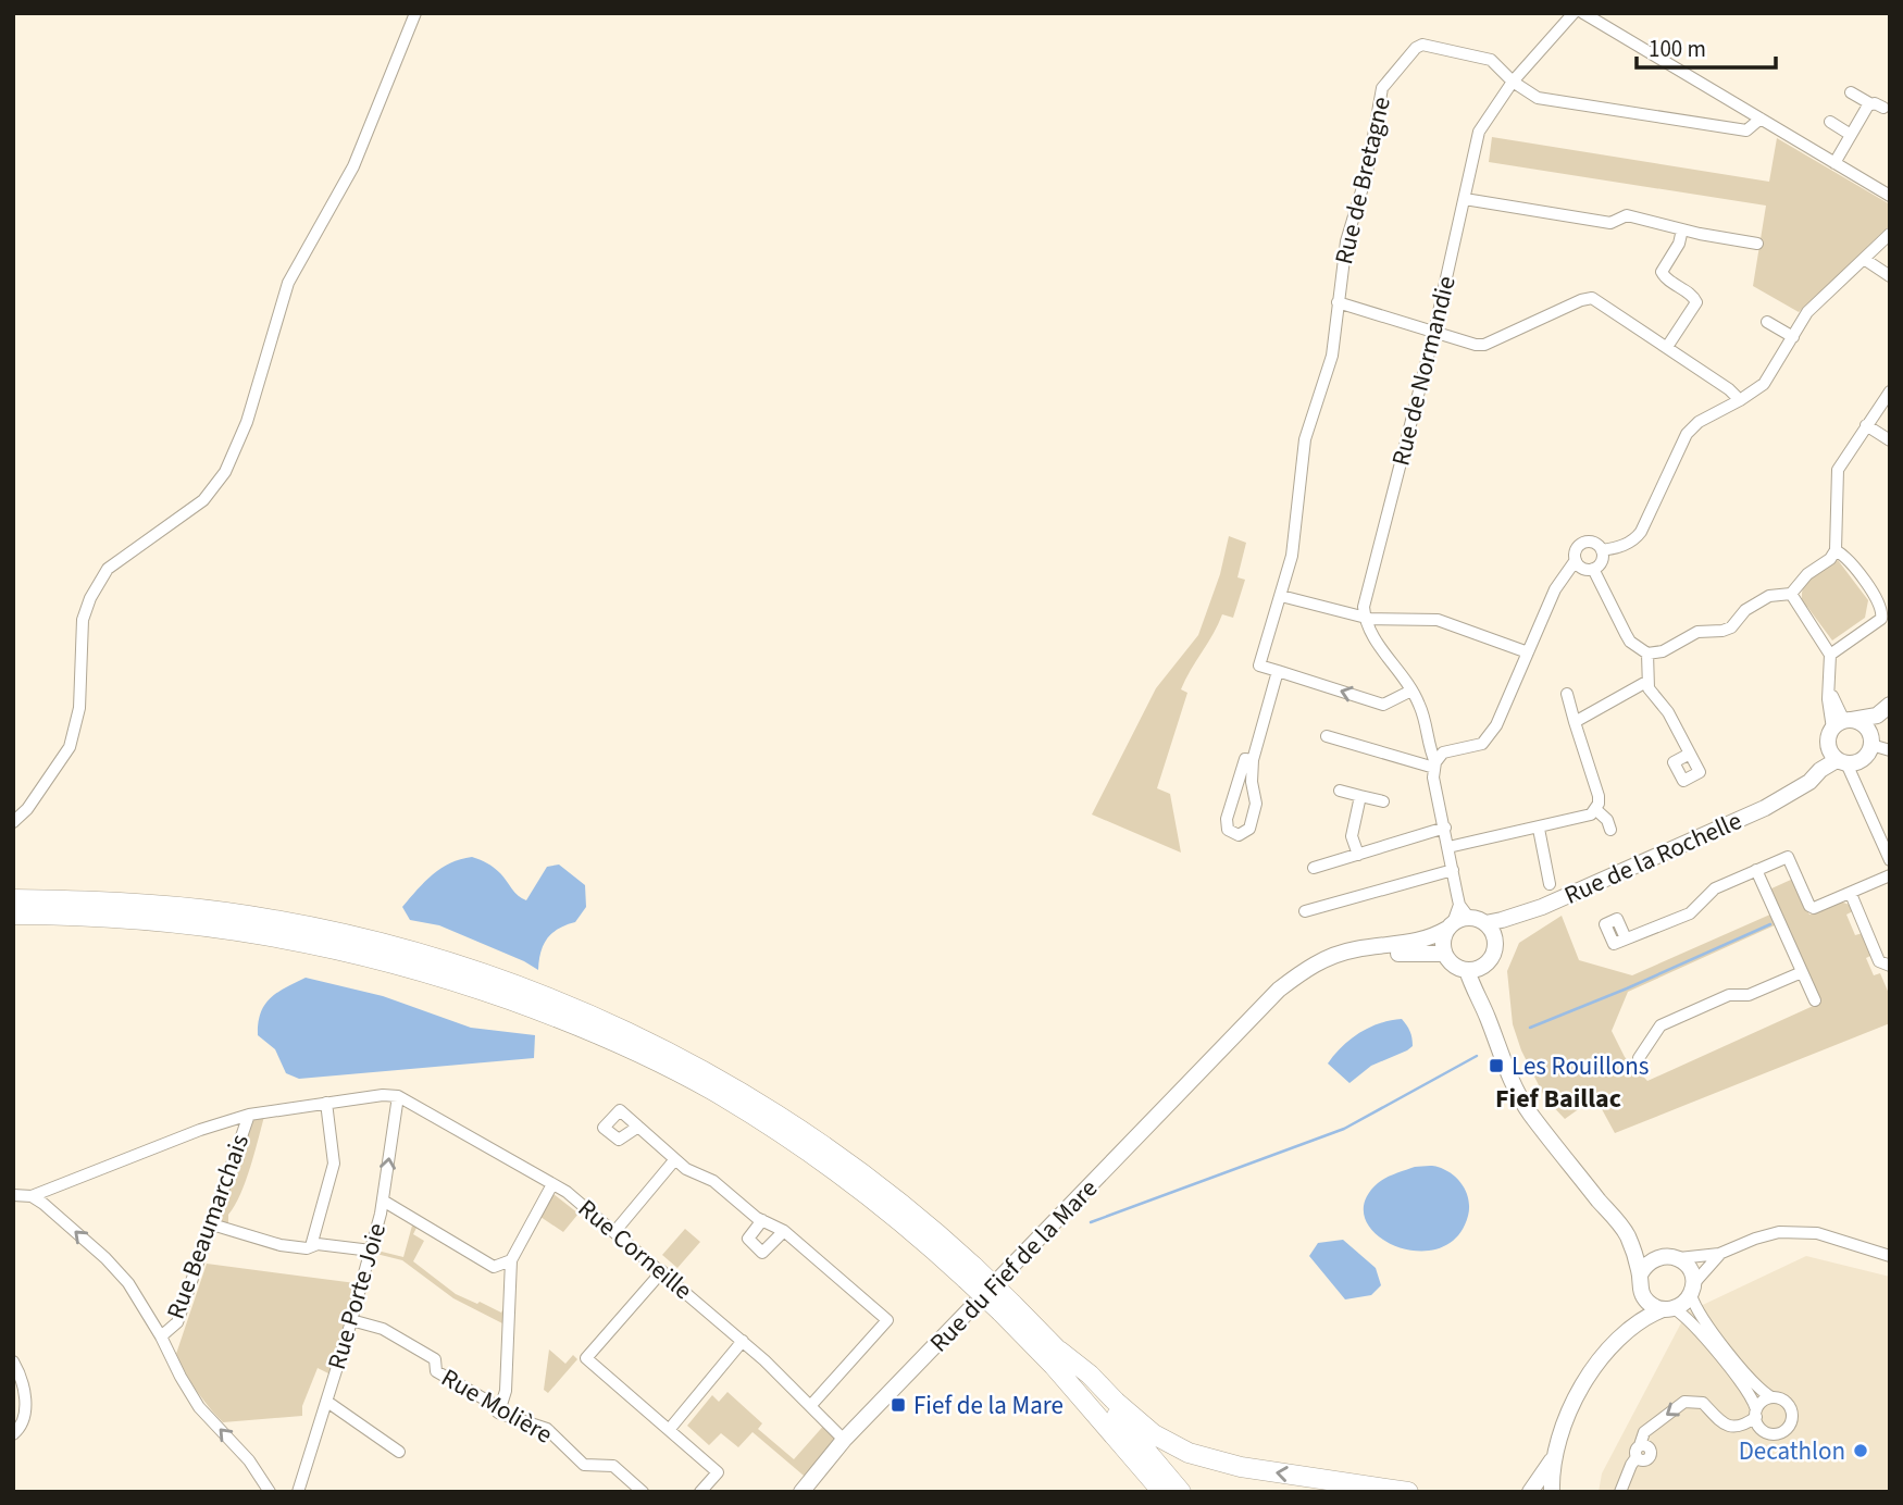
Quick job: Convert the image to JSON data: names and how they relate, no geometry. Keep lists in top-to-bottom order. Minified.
{"streets":{"main road":["Rue de la Rochelle","Rue du Fief de la Mare"],"street":["Rue de Bretagne","Rue de Normandie","Rue Beaumarchais","Rue Corneille","Rue Porte Joie","Rue Molière"]},"crossings":[["Rue de Bretagne","Rue de Normandie"],["Rue de la Rochelle","Rue du Fief de la Mare"],["Rue Corneille","Rue du Fief de la Mare"],["Rue Corneille","Rue Porte Joie"],["Rue Porte Joie","Rue Molière"]],"districts":["Fief Baillac"],"places":{"transit":["Les Rouillons","Fief de la Mare"],"other":["Decathlon"]},"scale_bar":"100 m"}
